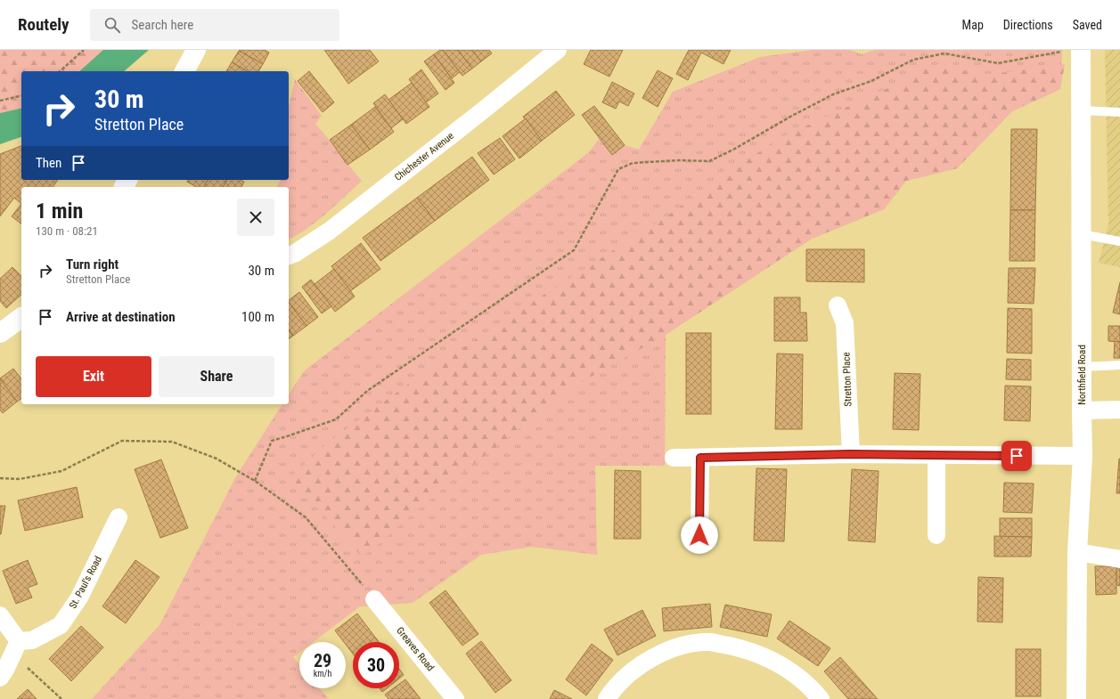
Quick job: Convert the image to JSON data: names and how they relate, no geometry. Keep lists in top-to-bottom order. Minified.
{"streets":{"street":["Chichester Avenue","Northfield Road","Stretton Place","St. Paul's Road","Greaves Road"]},"page":{"header":"Routely","search":"Search here","nav":["Map","Directions","Saved"],"turn":["30 m","Stretton Place"],"then":"Then","heading":["1 min","130 m · 08:21"],"list":[{"name":"Turn right","note":"Stretton Place","value":"30 m"},{"name":"Arrive at destination","value":"100 m"}],"buttons":["Exit","Share"],"speed":"29 km/h","limit":"30"}}
